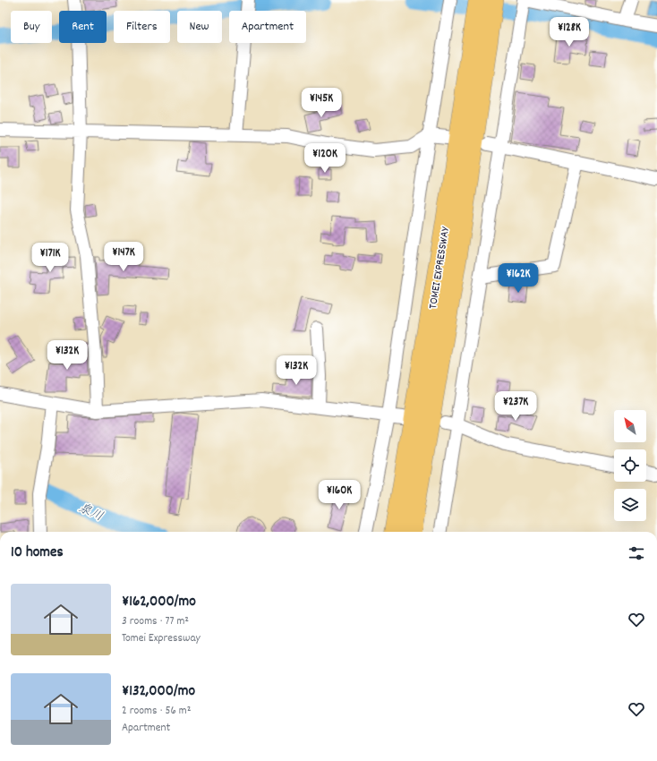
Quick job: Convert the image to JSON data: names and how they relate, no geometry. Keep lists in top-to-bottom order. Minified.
{"streets":{"highway":["TOMEI EXPRESSWAY"]},"water":["泉川"],"north":"top left","page":{"chip":["Buy","Rent","Filters","New","Apartment"],"price":["¥128K","¥145K","¥120K","¥147K","¥171K","¥162K","¥132K","¥132K","¥237K","¥160K"],"heading":"10 homes","list":[{"name":"¥162,000/mo","note":"3 rooms · 77 m² · Tomei Expressway"},{"name":"¥132,000/mo","note":"2 rooms · 56 m² · Apartment"}]}}
